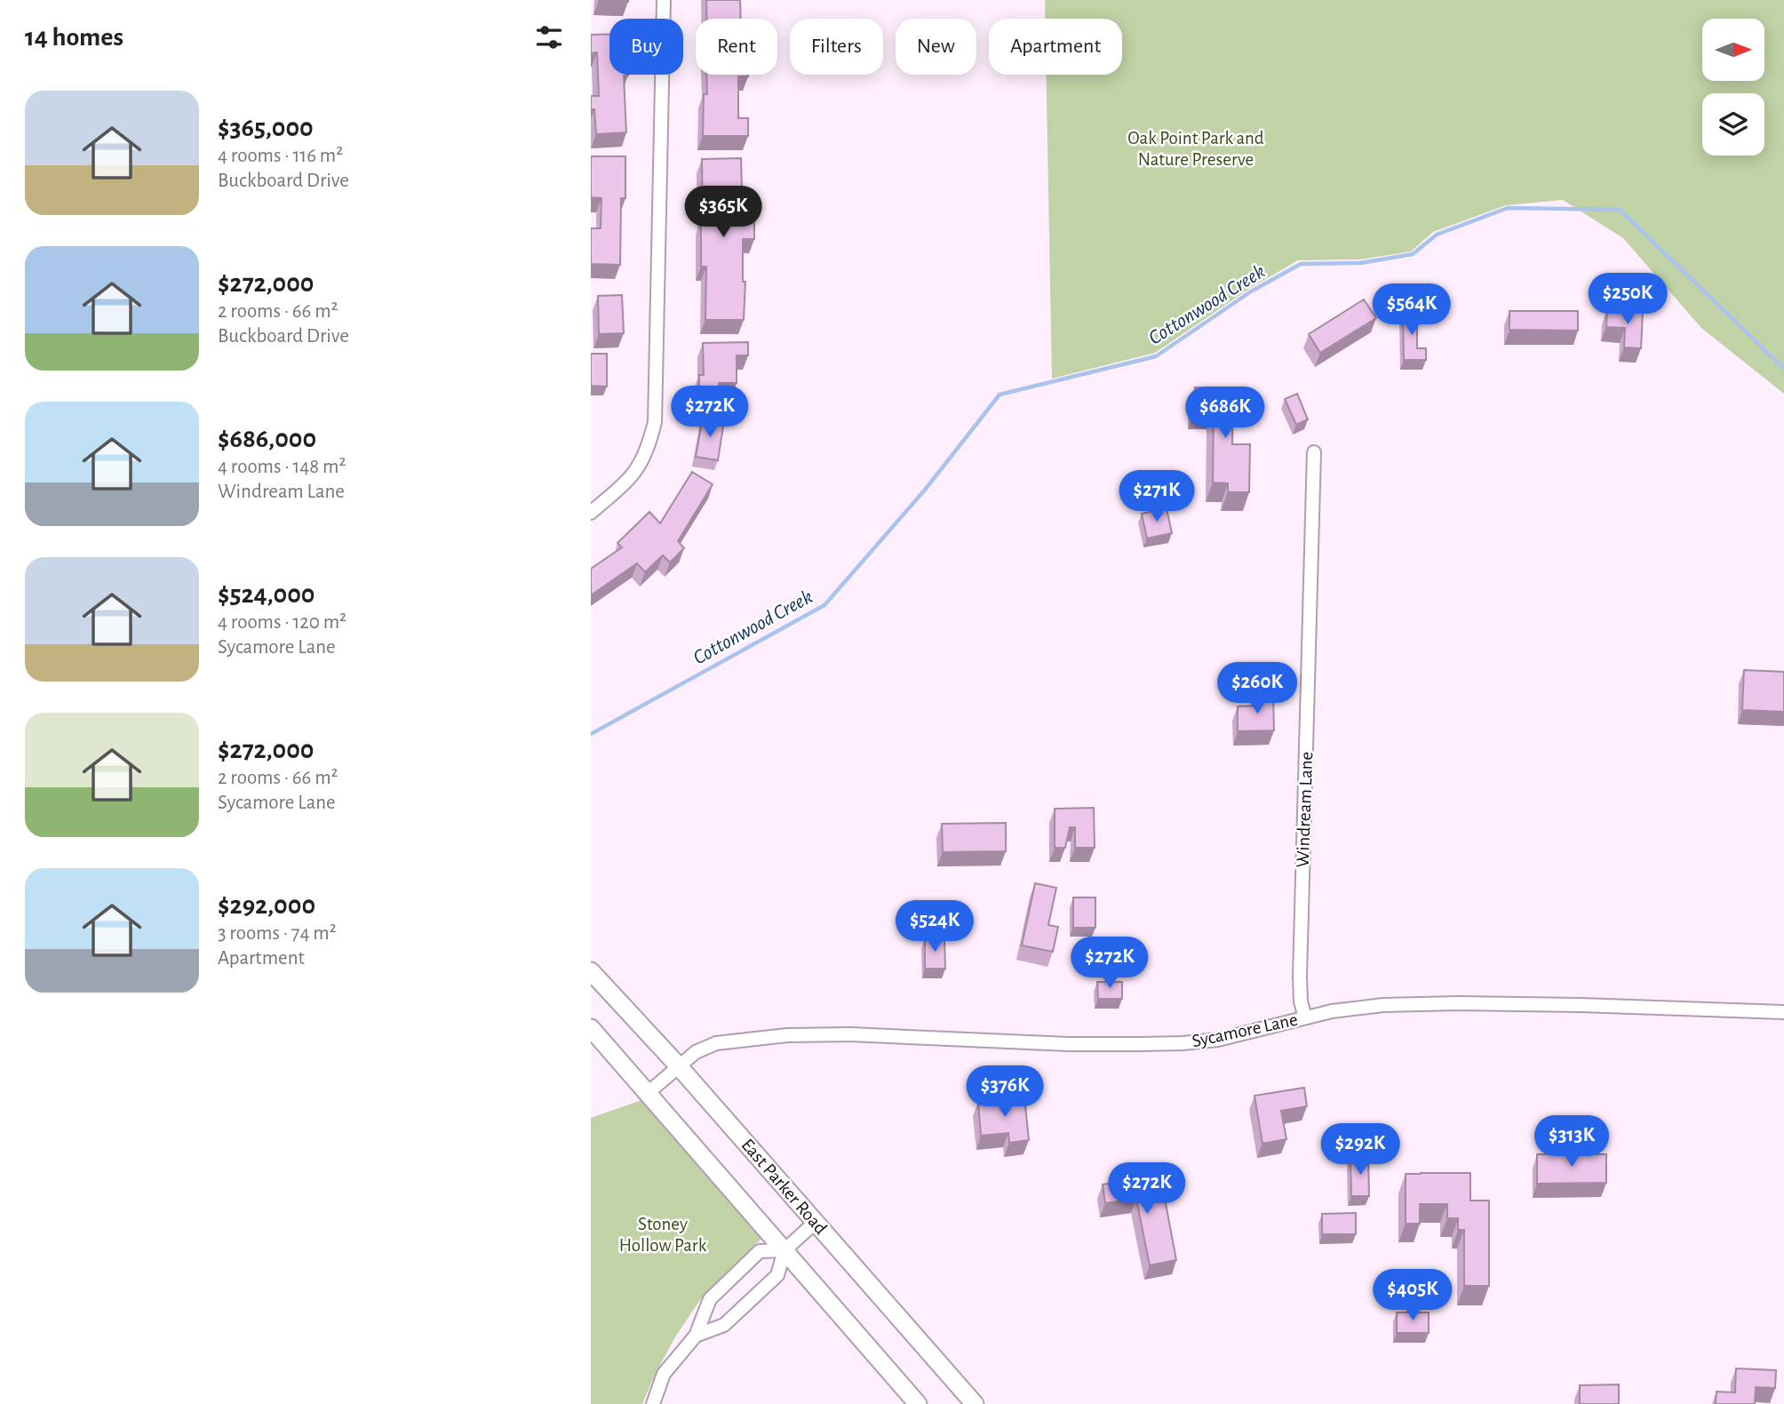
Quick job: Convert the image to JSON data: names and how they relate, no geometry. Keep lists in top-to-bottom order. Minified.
{"streets":{"main road":["East Parker Road"],"street":["Windream Lane","Sycamore Lane"]},"crossings":[["Windream Lane","Sycamore Lane"],["Sycamore Lane","East Parker Road"]],"water":["Cottonwood Creek"],"parks":["Oak Point Park and Nature Preserve","Stoney Hollow Park"],"north":"right","page":{"heading":"14 homes","chip":["Buy","Rent","Filters","New","Apartment"],"list":[{"name":"$365,000","note":"4 rooms · 116 m² · Buckboard Drive"},{"name":"$272,000","note":"2 rooms · 66 m² · Buckboard Drive"},{"name":"$686,000","note":"4 rooms · 148 m² · Windream Lane"},{"name":"$524,000","note":"4 rooms · 120 m² · Sycamore Lane"},{"name":"$272,000","note":"2 rooms · 66 m² · Sycamore Lane"},{"name":"$292,000","note":"3 rooms · 74 m² · Apartment"}],"price":["$365K","$250K","$564K","$272K","$686K","$271K","$260K","$524K","$272K","$376K","$313K","$292K","$272K","$405K"]}}
